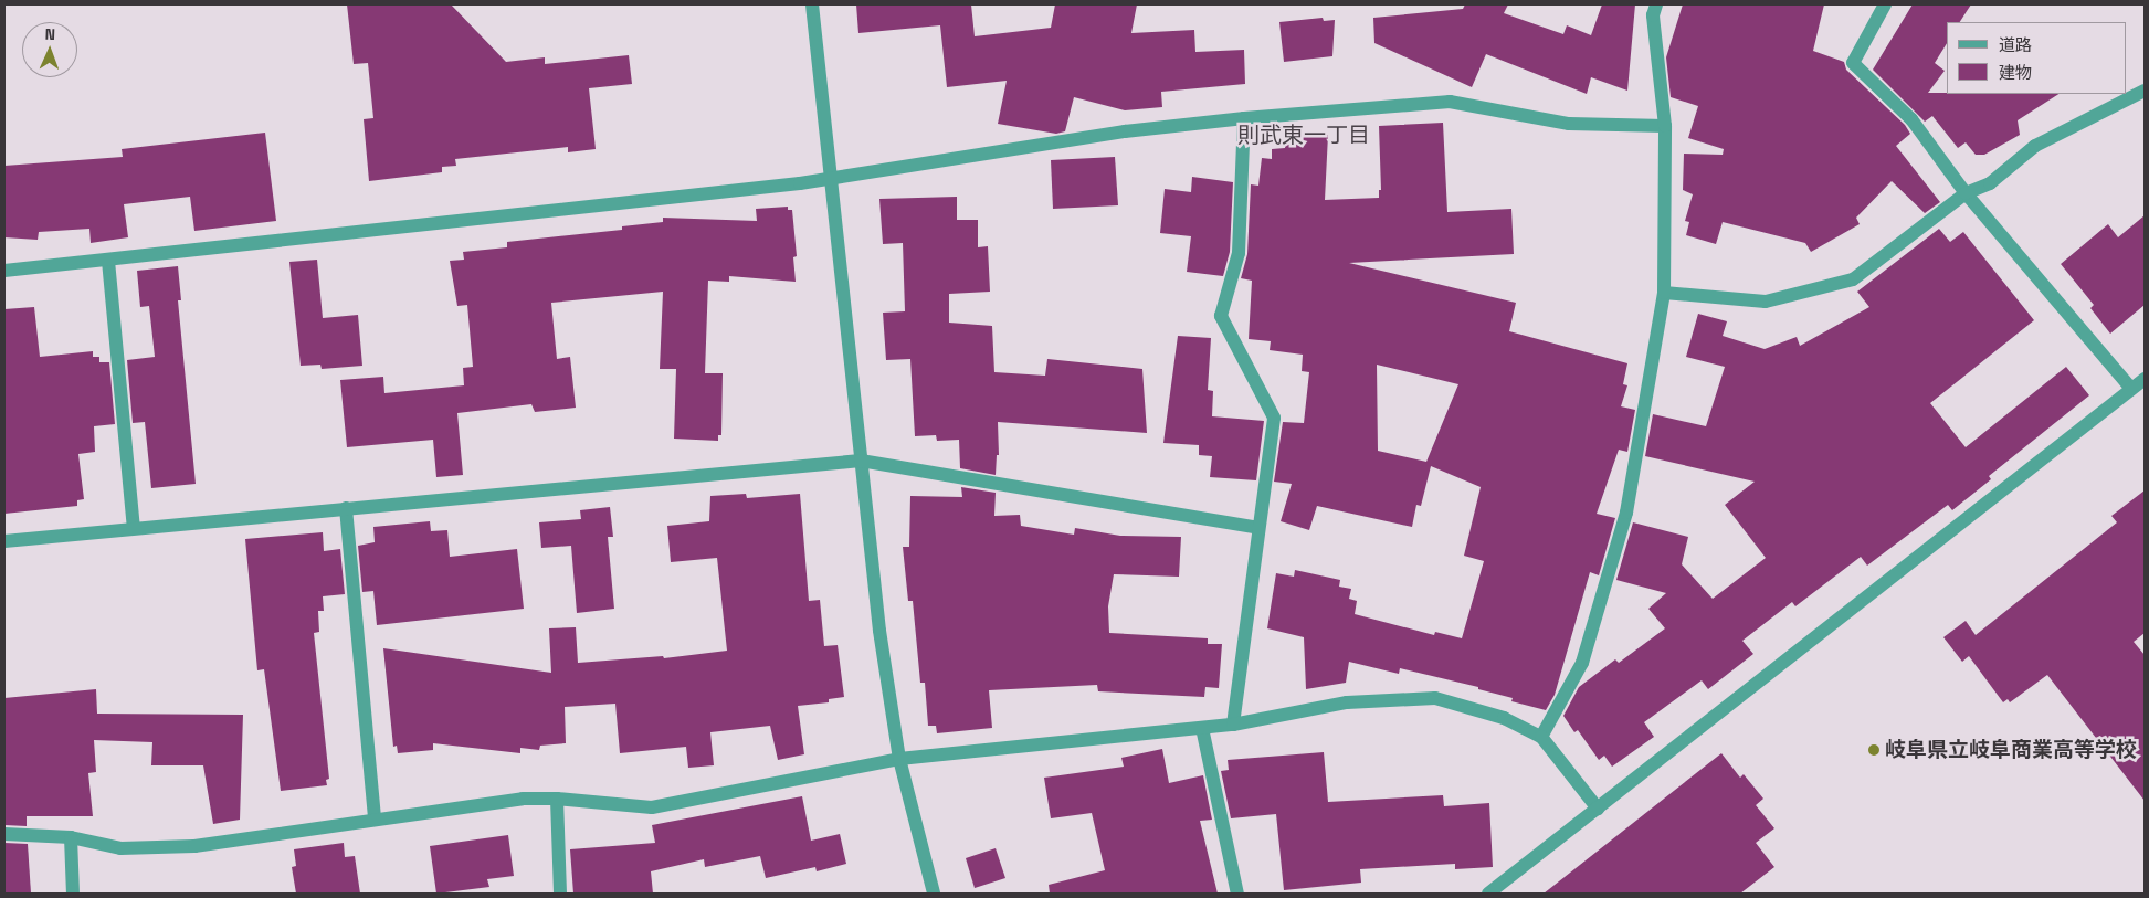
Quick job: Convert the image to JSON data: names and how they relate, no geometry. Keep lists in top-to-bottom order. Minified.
{"districts":["則武東一丁目"],"places":["岐阜県立岐阜商業高等学校"],"legend":["道路","建物"],"north":"top"}
